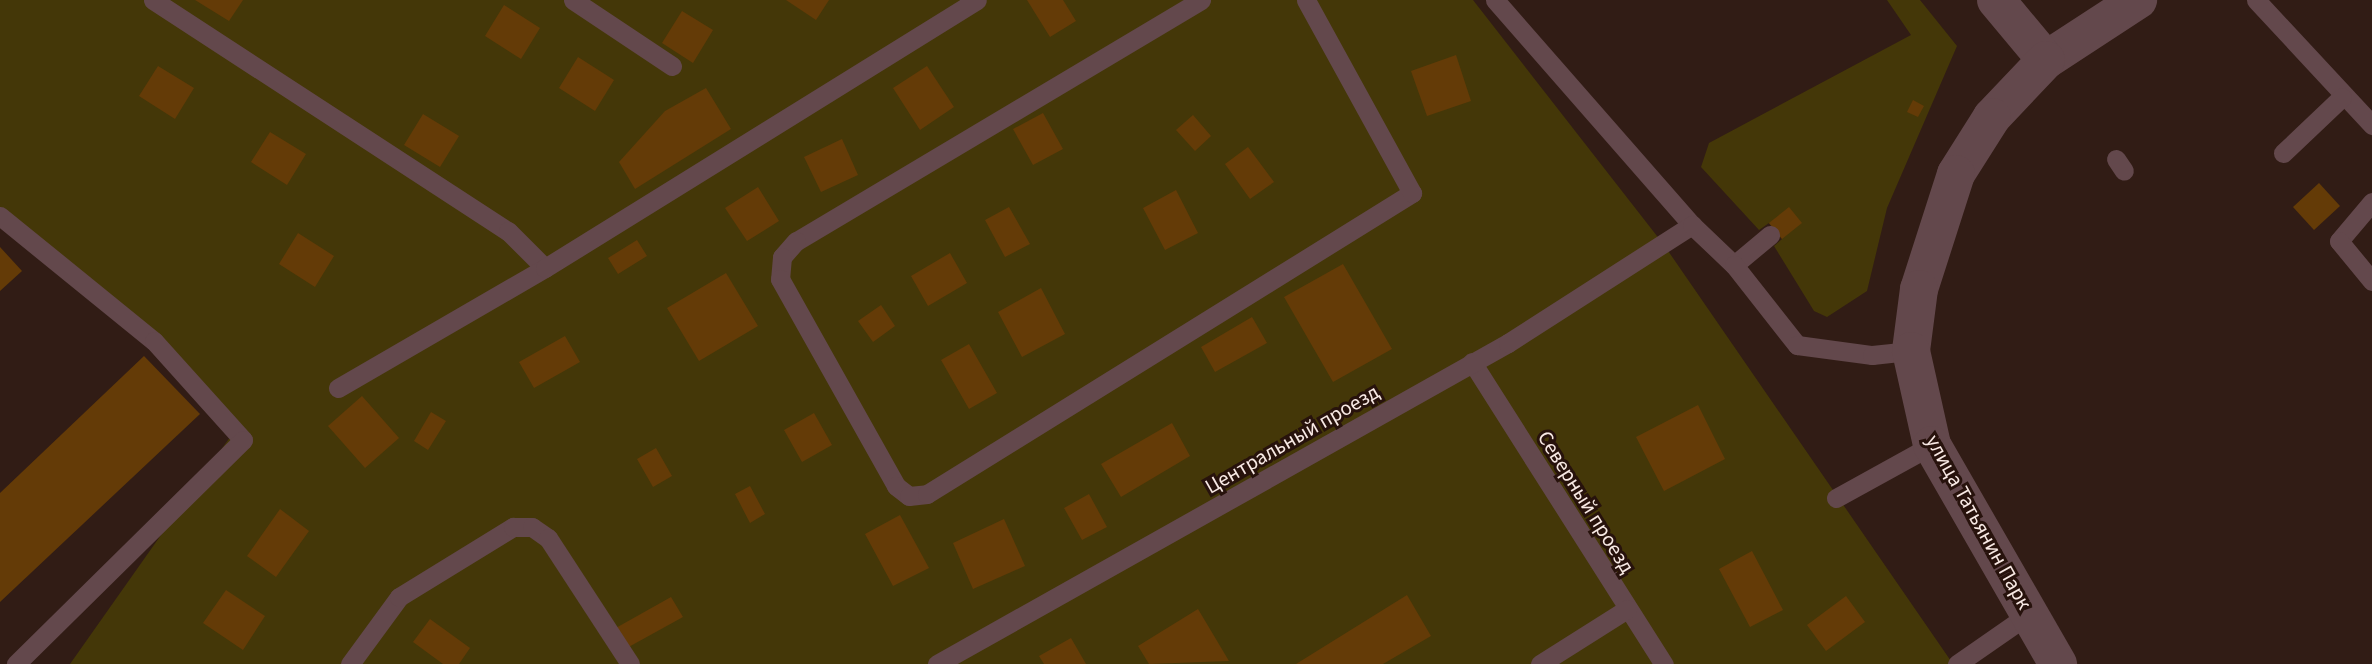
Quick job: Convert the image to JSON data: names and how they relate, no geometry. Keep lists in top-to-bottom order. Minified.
{"streets":{"street":["улица Татьянин Парк"],"lane":["Центральный проезд","Северный проезд"]},"crossings":[["Центральный проезд","Северный проезд"]]}
